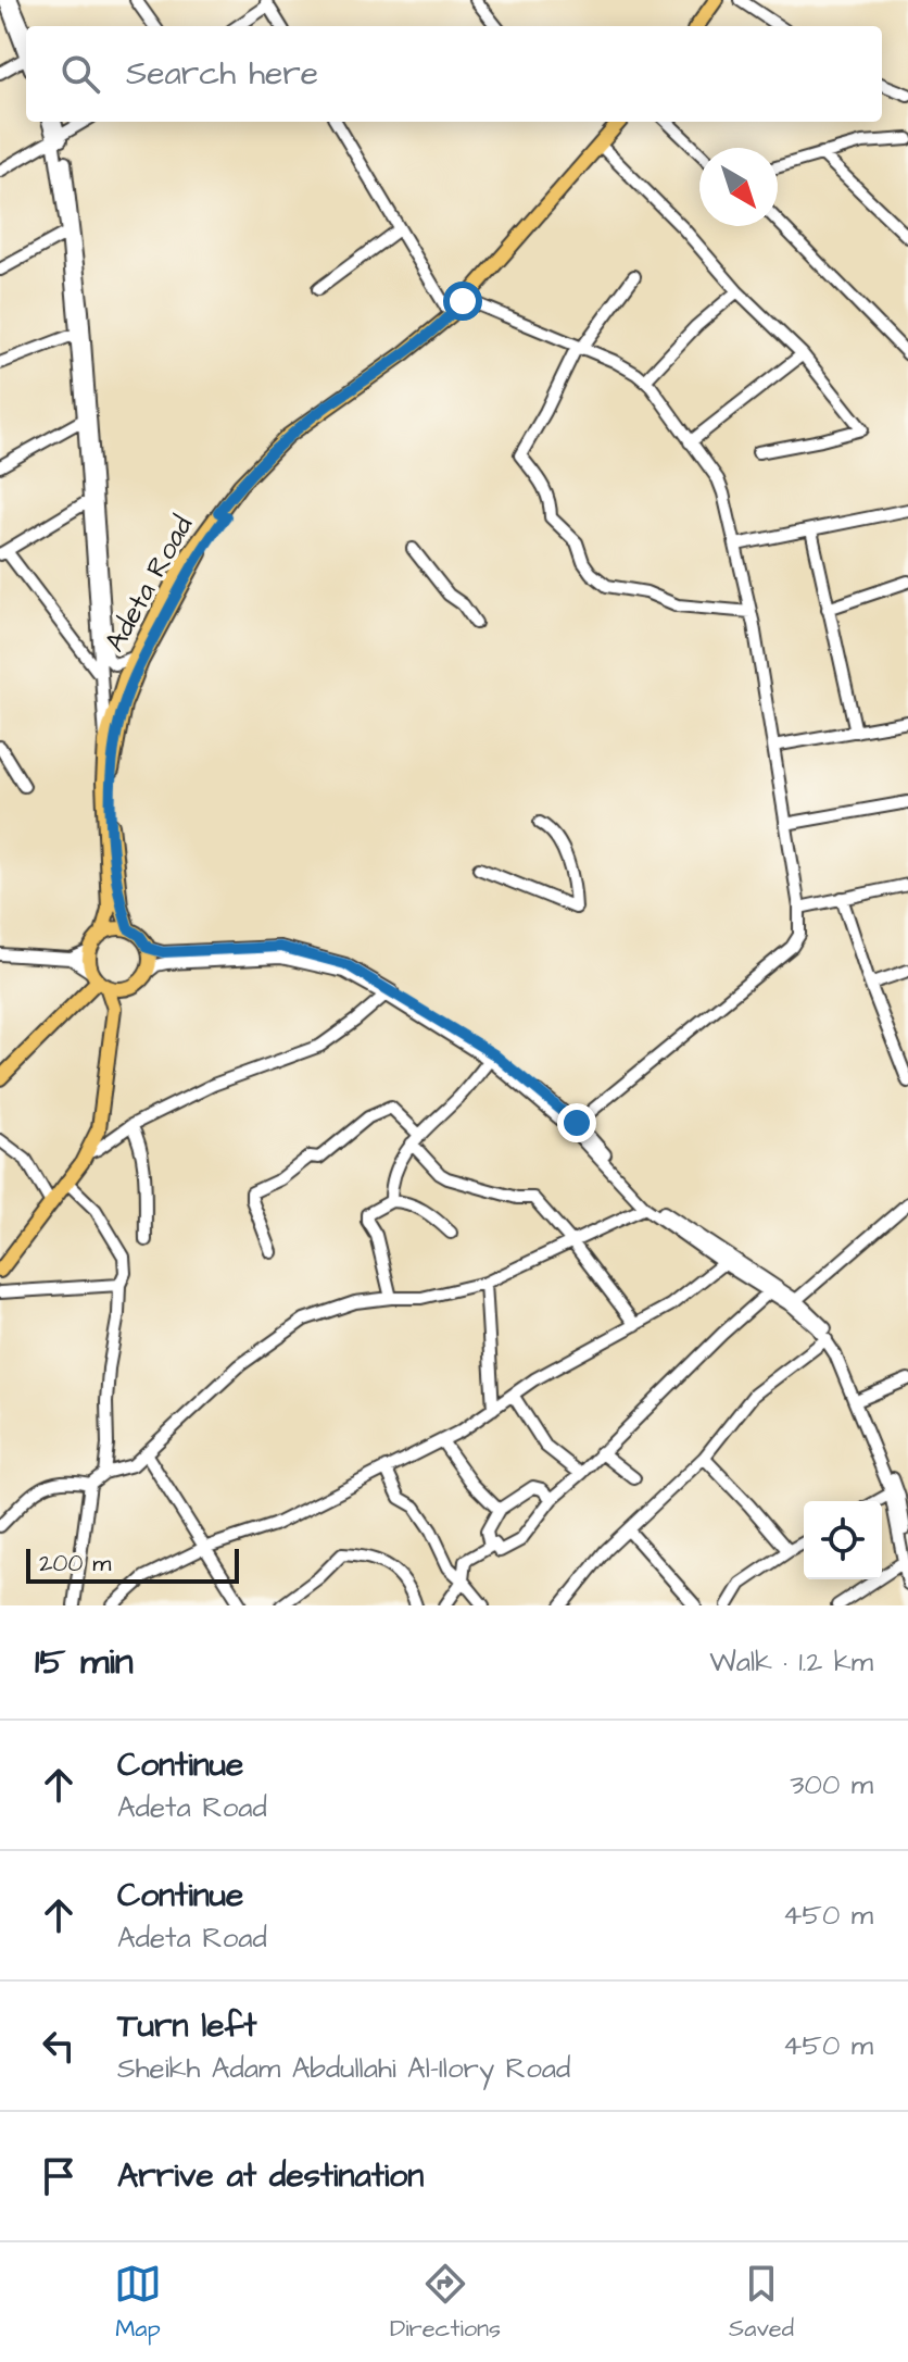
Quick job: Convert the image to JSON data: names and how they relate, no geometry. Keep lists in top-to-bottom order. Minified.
{"streets":{"main road":["Adeta Road"]},"scale_bar":"200 m","north":"bottom right","page":{"search":"Search here","scale":"200 m","heading":["15 min","Walk · 1.2 km"],"list":[["Continue","Adeta Road","300 m"],["Continue","Adeta Road","450 m"],["Turn left","Sheikh Adam Abdullahi Al-Ilory Road","450 m"],"Arrive at destination"],"nav":["Map","Directions","Saved"]}}
